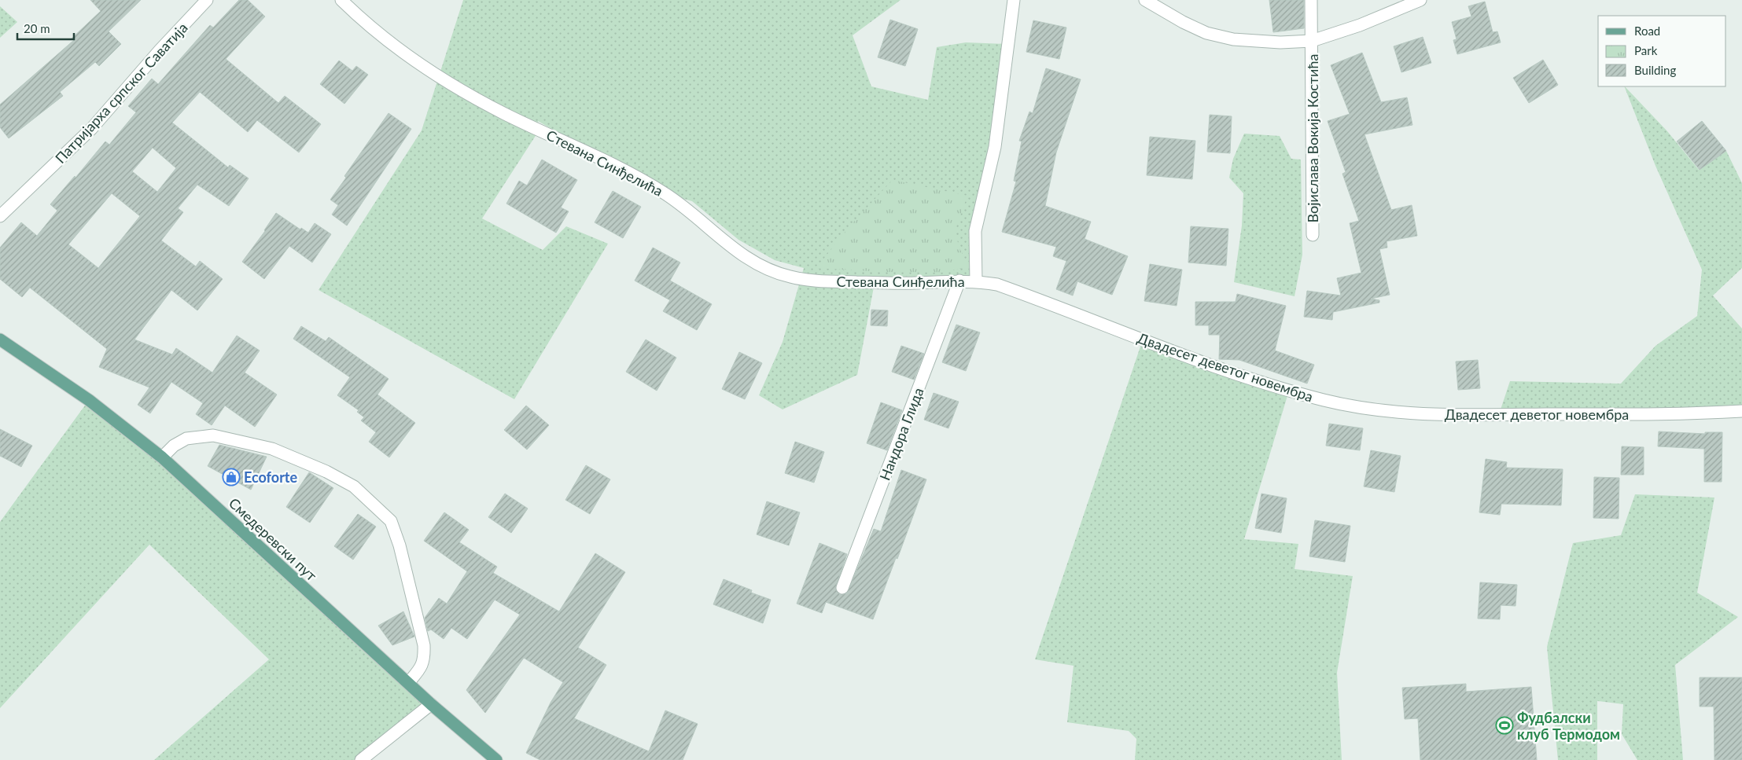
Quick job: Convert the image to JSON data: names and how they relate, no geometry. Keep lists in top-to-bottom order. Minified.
{"streets":{"main road":["Смедеревски пут"],"street":["Патријарха српског Саватија","Војислава Вокија Костића","Стевана Синђелића","Двадесет деветог новембра","Нандора Глида"]},"crossings":[["Стевана Синђелића","Двадесет деветог новембра"],["Стевана Синђелића","Нандора Глида"]],"places":{"shop":["Ecoforte"],"sports":["Фудбалски клуб Термодом"]},"legend":["Road","Park","Building"],"scale_bar":"20 m"}
